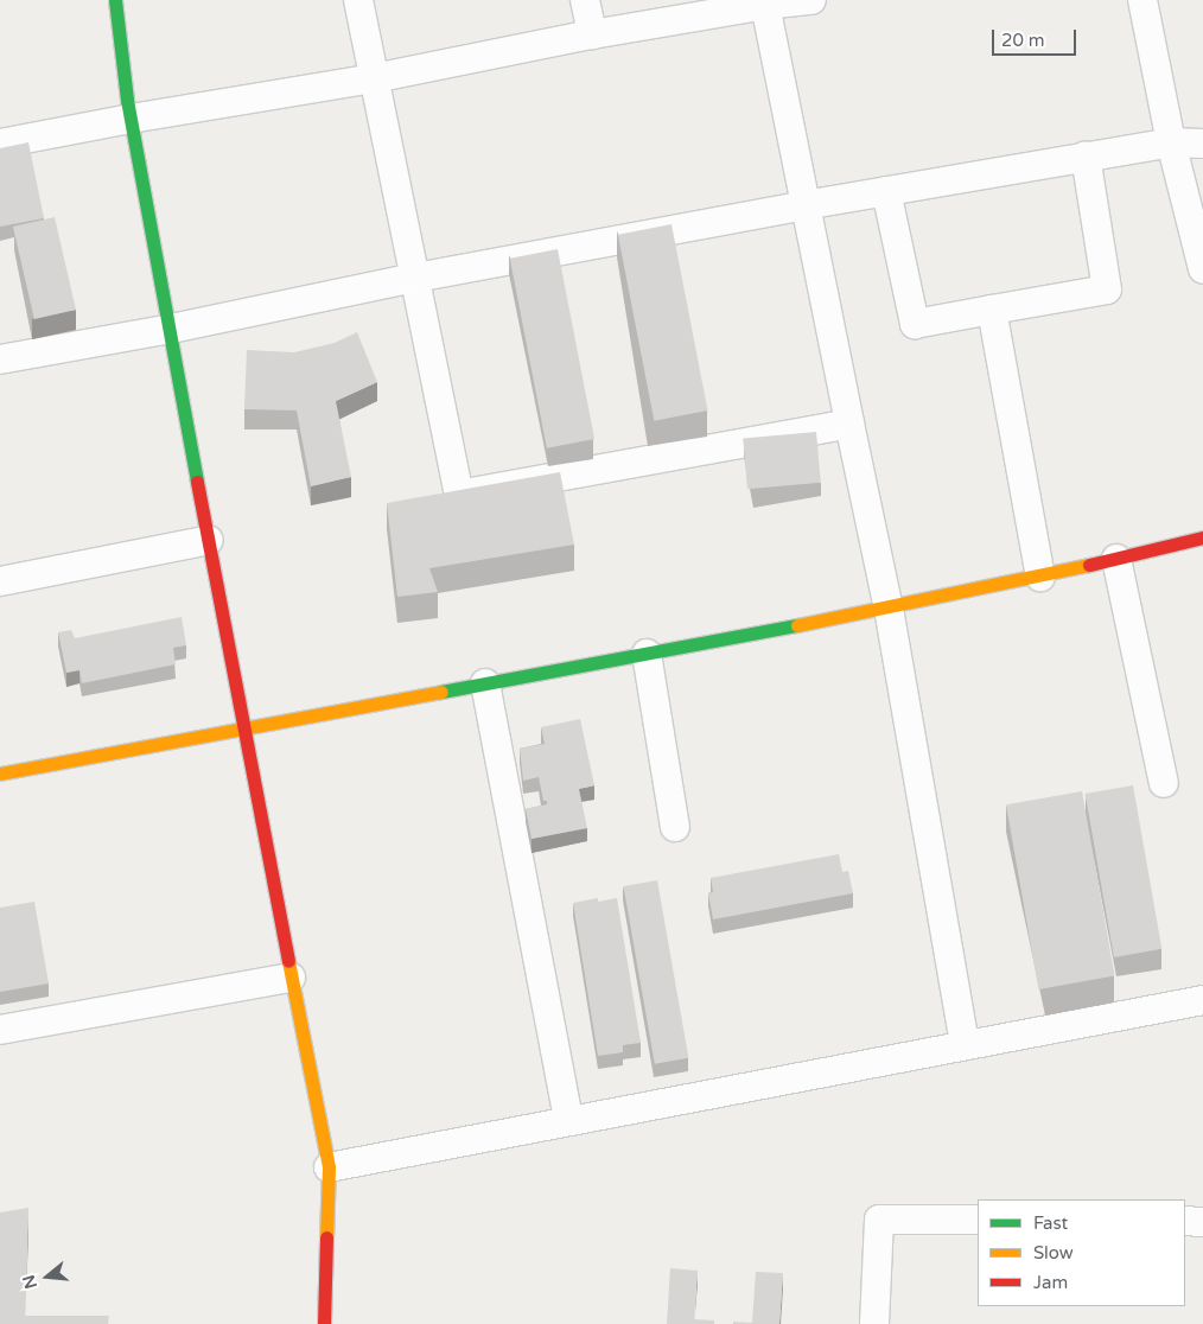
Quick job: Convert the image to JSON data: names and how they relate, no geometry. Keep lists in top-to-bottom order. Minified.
{"legend":["Fast","Slow","Jam"],"scale_bar":"20 m","north":"left"}
